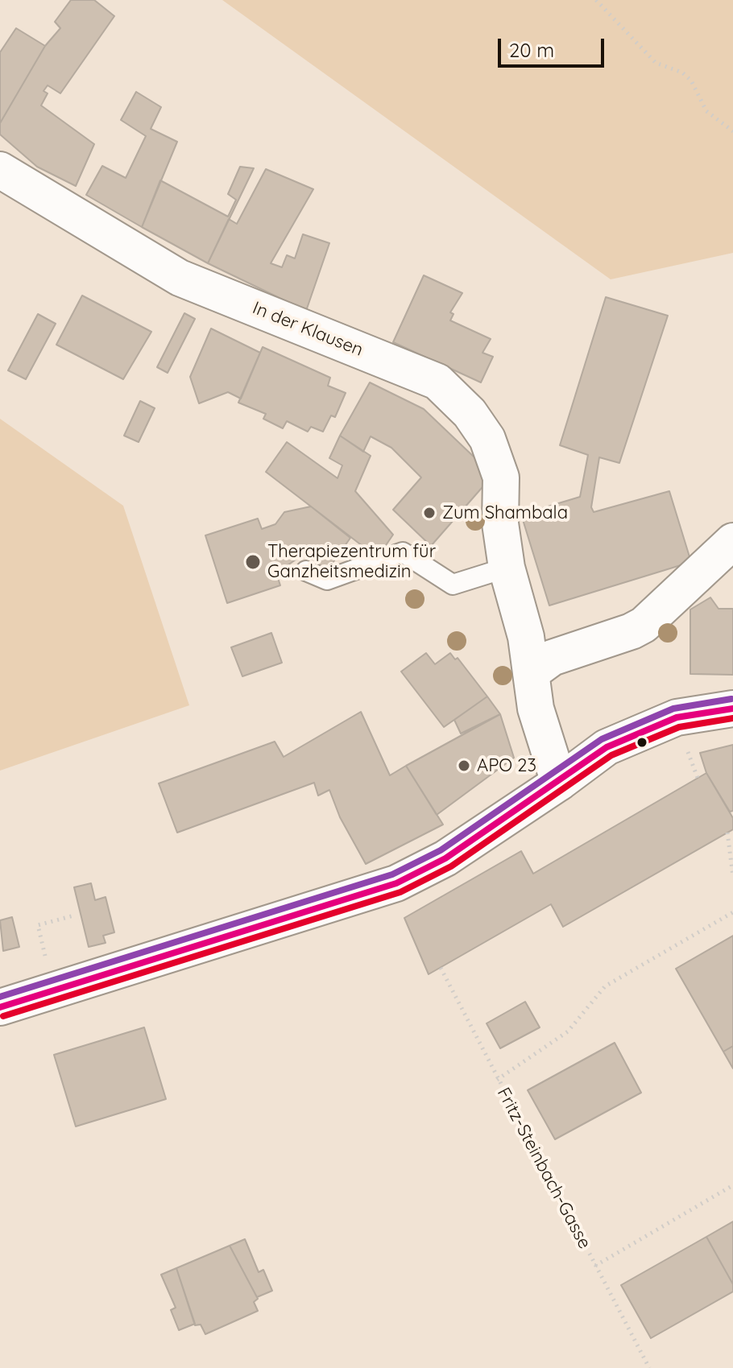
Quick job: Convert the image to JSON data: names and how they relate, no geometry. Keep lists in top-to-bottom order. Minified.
{"streets":{"street":["In der Klausen"],"path":["Fritz-Steinbach-Gasse"]},"places":["Zum Shambala","Therapiezentrum für Ganzheitsmedizin","APO 23"],"scale_bar":"20 m"}
